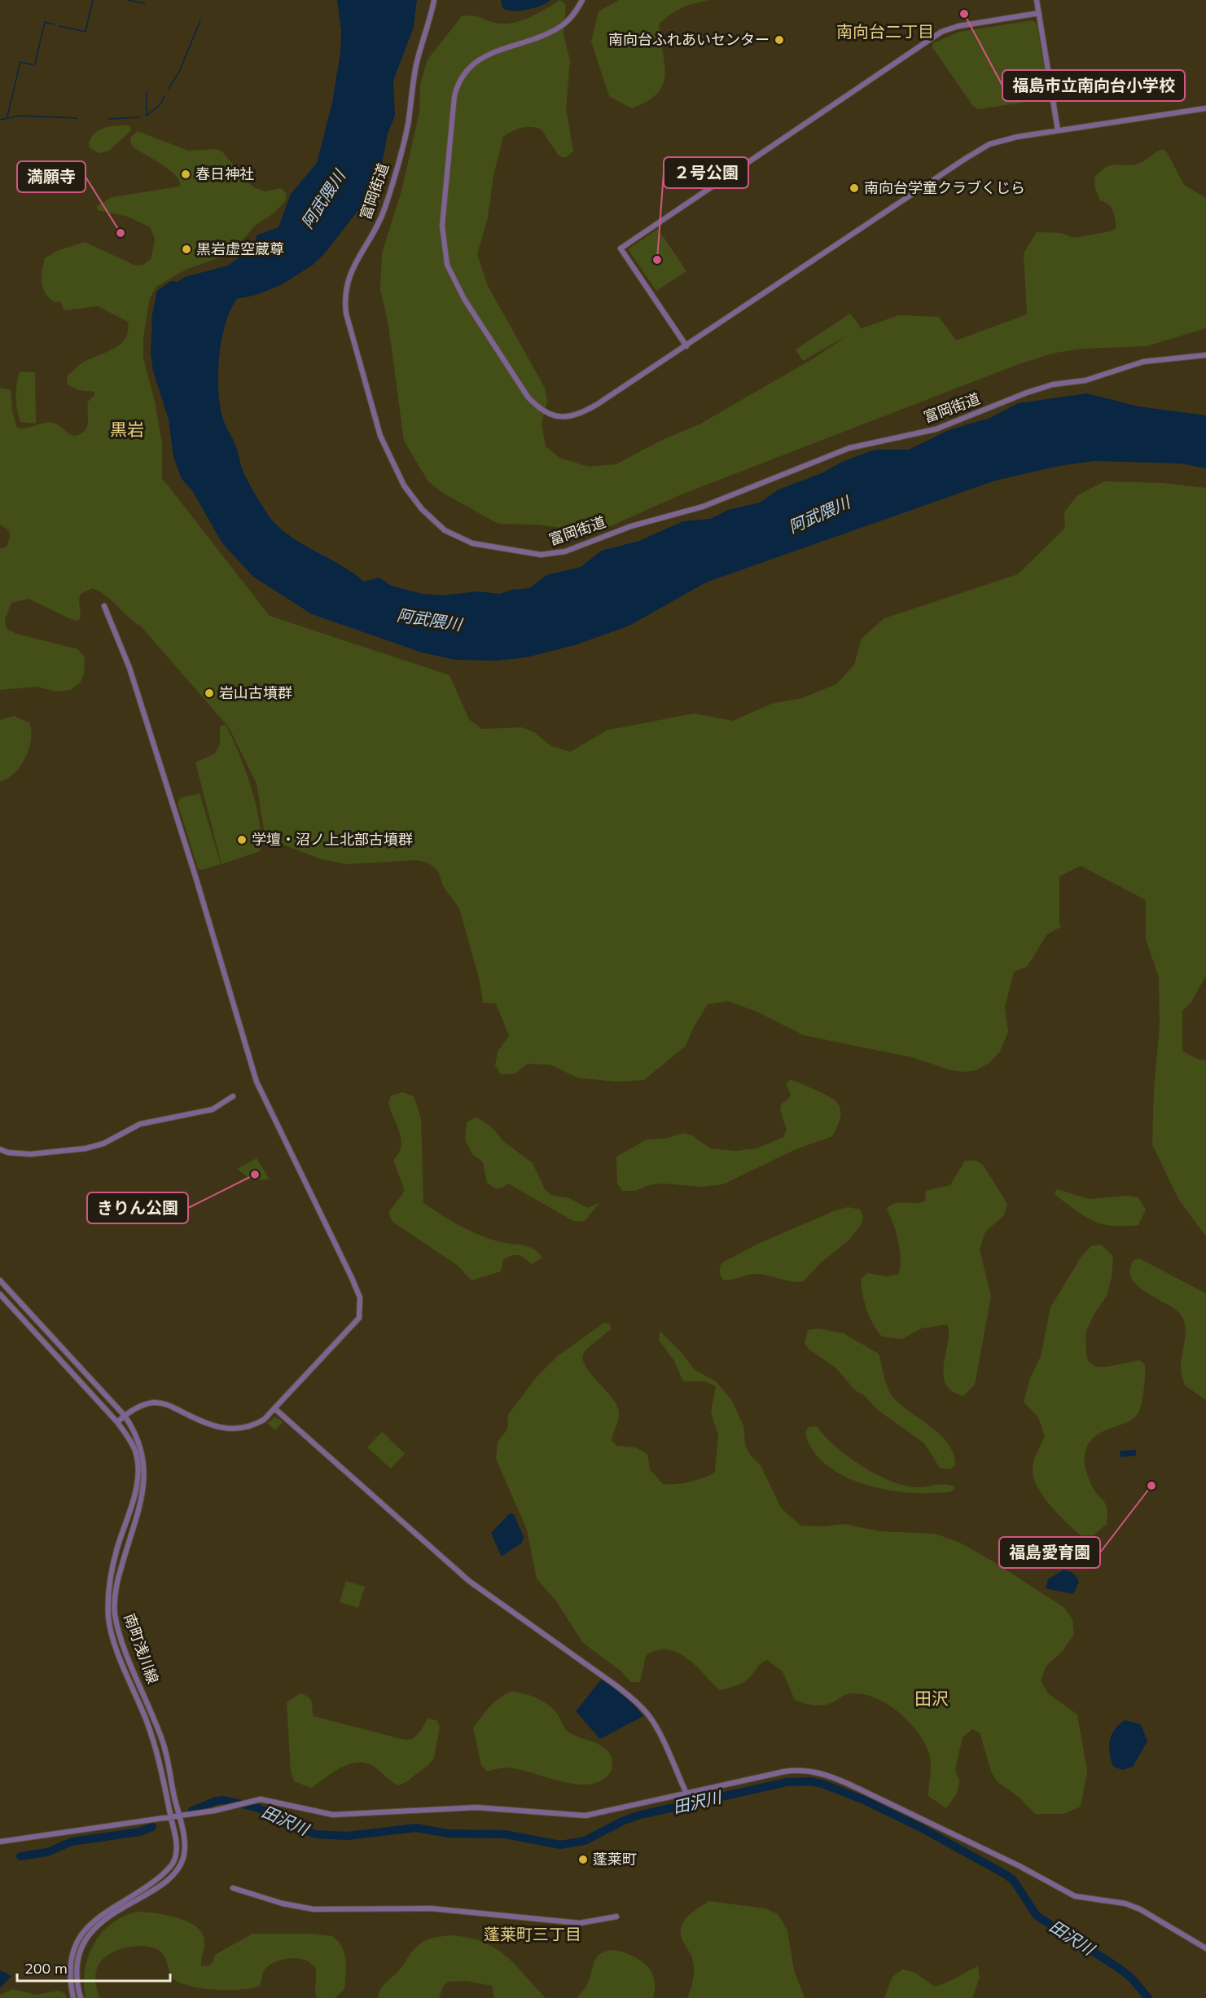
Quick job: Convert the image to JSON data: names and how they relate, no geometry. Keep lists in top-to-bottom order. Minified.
{"streets":{"street":["富岡街道","南町浅川線"]},"districts":["南向台二丁目","黒岩","田沢","蓬莱町三丁目"],"water":["阿武隈川","田沢川"],"places":["福島市立南向台小学校","南向台ふれあいセンター","春日神社","南向台学童クラブくじら","満願寺","黒岩虚空蔵尊","２号公園","岩山古墳群","学壇・沼ノ上北部古墳群","きりん公園","福島愛育園","蓬莱町"],"scale_bar":"200 m"}
